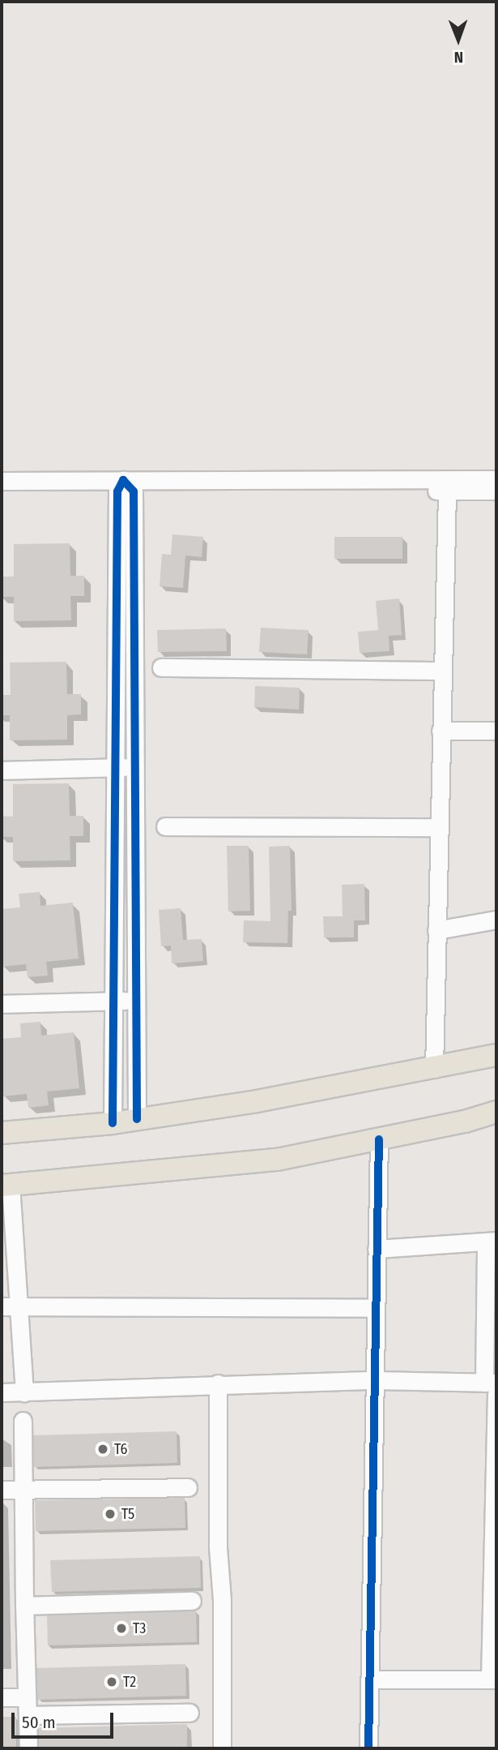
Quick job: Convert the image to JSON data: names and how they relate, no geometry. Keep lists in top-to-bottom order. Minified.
{"places":["T6","T5","T3","T2"],"scale_bar":"50 m","north":"bottom"}
